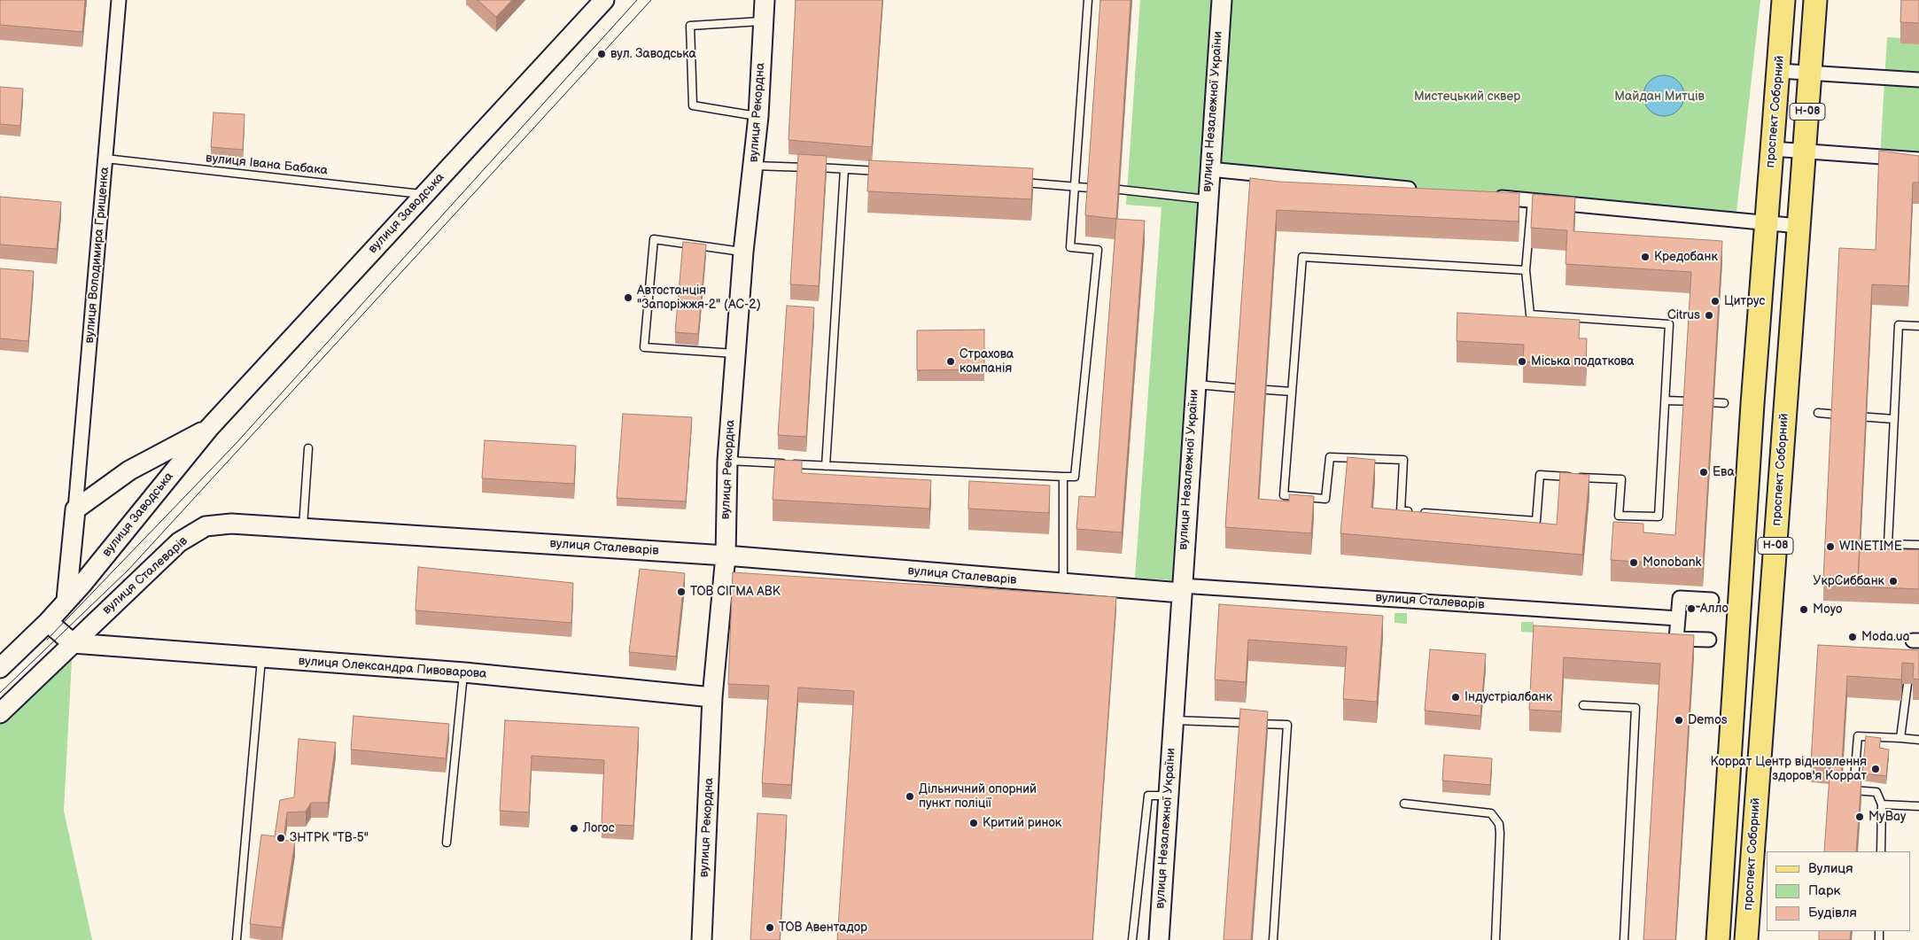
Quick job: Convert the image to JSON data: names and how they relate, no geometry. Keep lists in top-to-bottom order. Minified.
{"streets":{"main road":["проспект Соборний","Н-08"],"street":["вулиця Незалежної України","вулиця Рекордна","вулиця Заводська","вулиця Володимира Грищенка","вулиця Сталеварів","вулиця Олександра Пивоварова"],"lane":["вулиця Івана Бабака"]},"crossings":[["вулиця Незалежної України","вулиця Сталеварів"],["вулиця Рекордна","вулиця Сталеварів"],["вулиця Рекордна","вулиця Олександра Пивоварова"],["вулиця Івана Бабака","вулиця Заводська"],["вулиця Івана Бабака","вулиця Володимира Грищенка"],["вулиця Заводська","вулиця Володимира Грищенка"],["вулиця Сталеварів","вулиця Олександра Пивоварова"]],"parks":["Мистецький сквер","Майдан Митців"],"places":["вул. Заводська","Кредобанк","Автостанція \"Запоріжжя-2\" (АС-2)","Цитрус","Citrus","Страхова компанія","Міська податкова","Ева","WINETIME","Monobank","УкрСиббанк","ТОВ СІГМА АВК","Алло","Moyo","Moda.ua","Індустріалбанк","Demos","Коррат Центр відновлення здоров'я Коррат","Дільничний опорний пункт поліції","MyBay","Критий ринок","Логос","ЗНТРК \"ТВ-5\"","ТОВ Авентадор"],"legend":["Вулиця","Парк","Будівля"]}
